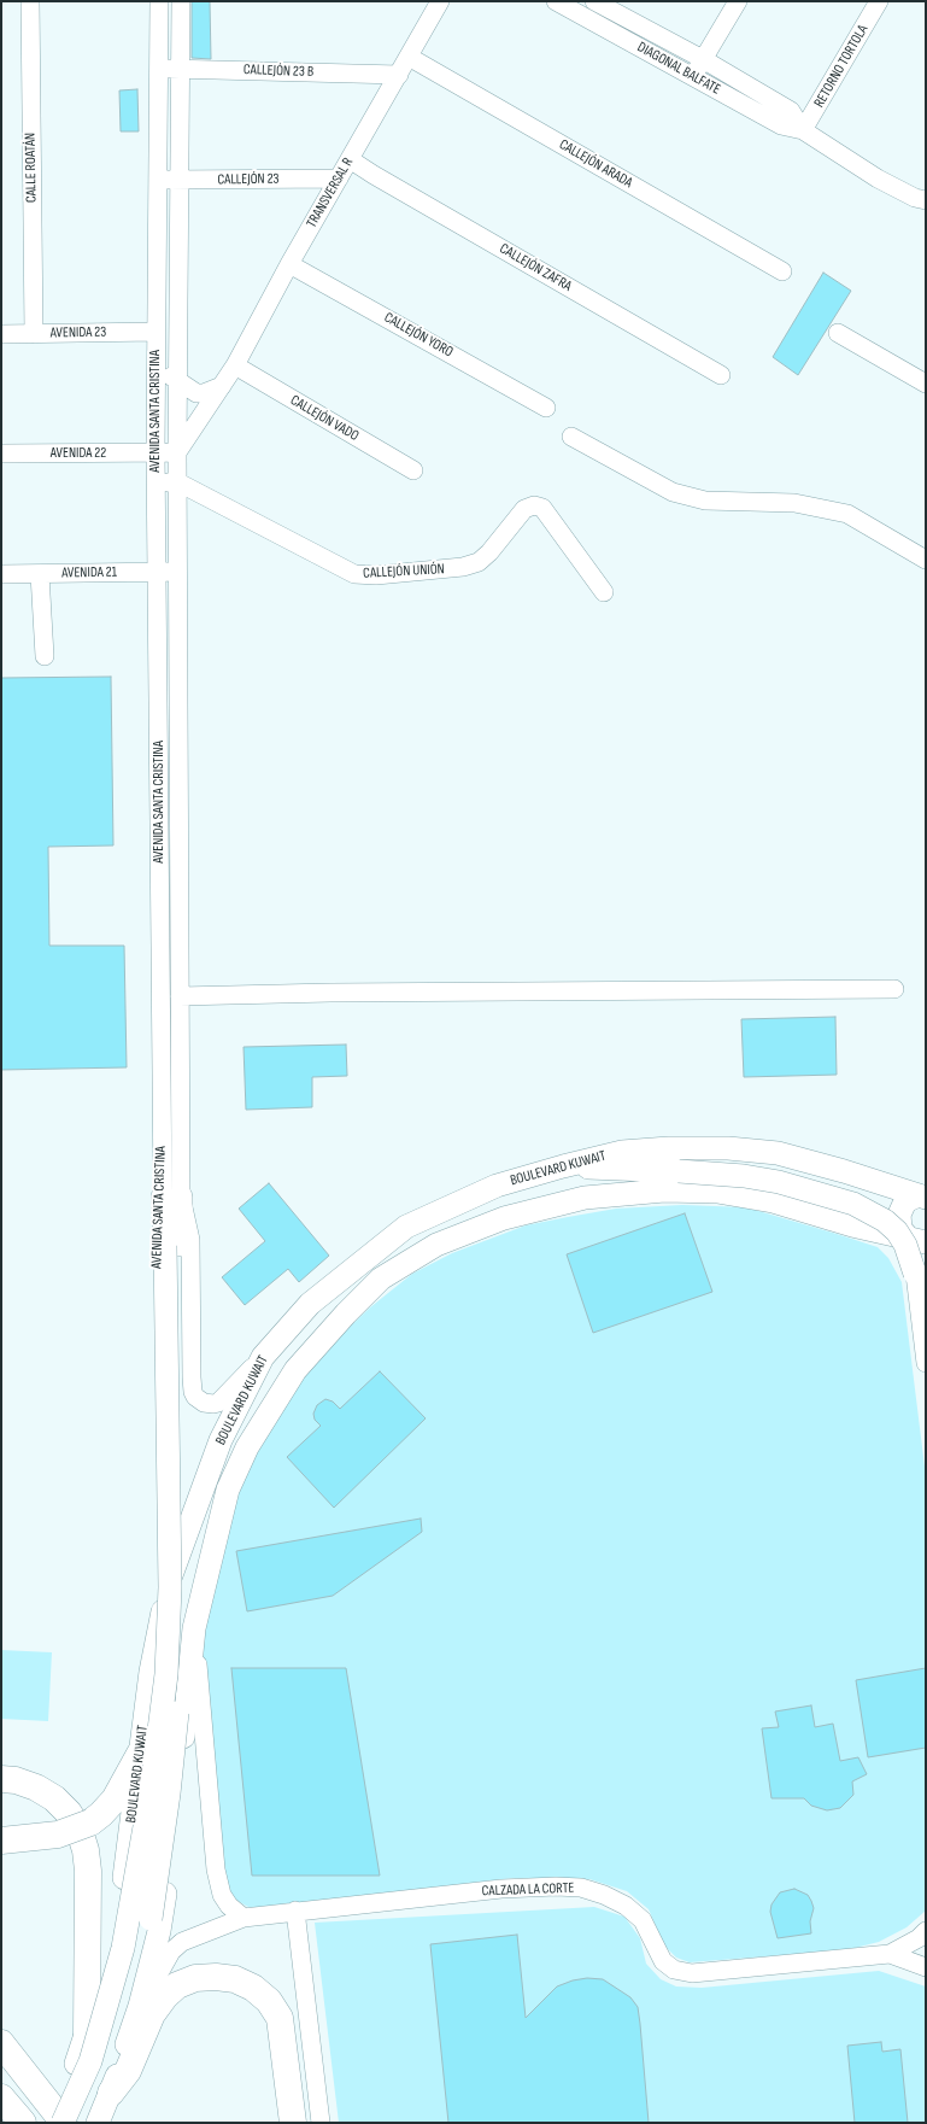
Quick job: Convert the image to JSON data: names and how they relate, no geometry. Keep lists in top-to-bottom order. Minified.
{"streets":{"main road":["BOULEVARD KUWAIT"],"street":["RETORNO TORTOLA","DIAGONAL BALFATE","CALLEJÓN 23 B","CALLEJÓN ARADA","CALLE ROATÁN","CALLEJÓN 23","TRANSVERSAL R","CALLEJÓN ZAFRA","AVENIDA 23","CALLEJÓN YORO","AVENIDA SANTA CRISTINA","CALLEJÓN VADO","AVENIDA 22","CALLEJÓN UNIÓN","AVENIDA 21","CALZADA LA CORTE"]},"crossings":[["RETORNO TORTOLA","DIAGONAL BALFATE"],["CALLEJÓN 23 B","TRANSVERSAL R"],["CALLEJÓN 23 B","AVENIDA SANTA CRISTINA"],["CALLEJÓN ARADA","TRANSVERSAL R"],["CALLE ROATÁN","AVENIDA 23"],["CALLEJÓN 23","TRANSVERSAL R"],["CALLEJÓN 23","AVENIDA SANTA CRISTINA"],["TRANSVERSAL R","CALLEJÓN ZAFRA"],["TRANSVERSAL R","CALLEJÓN YORO"],["TRANSVERSAL R","AVENIDA SANTA CRISTINA"],["TRANSVERSAL R","CALLEJÓN VADO"],["AVENIDA 23","AVENIDA SANTA CRISTINA"],["AVENIDA SANTA CRISTINA","AVENIDA 22"],["AVENIDA SANTA CRISTINA","CALLEJÓN UNIÓN"],["AVENIDA SANTA CRISTINA","AVENIDA 21"],["AVENIDA SANTA CRISTINA","BOULEVARD KUWAIT"],["BOULEVARD KUWAIT","CALZADA LA CORTE"]]}
